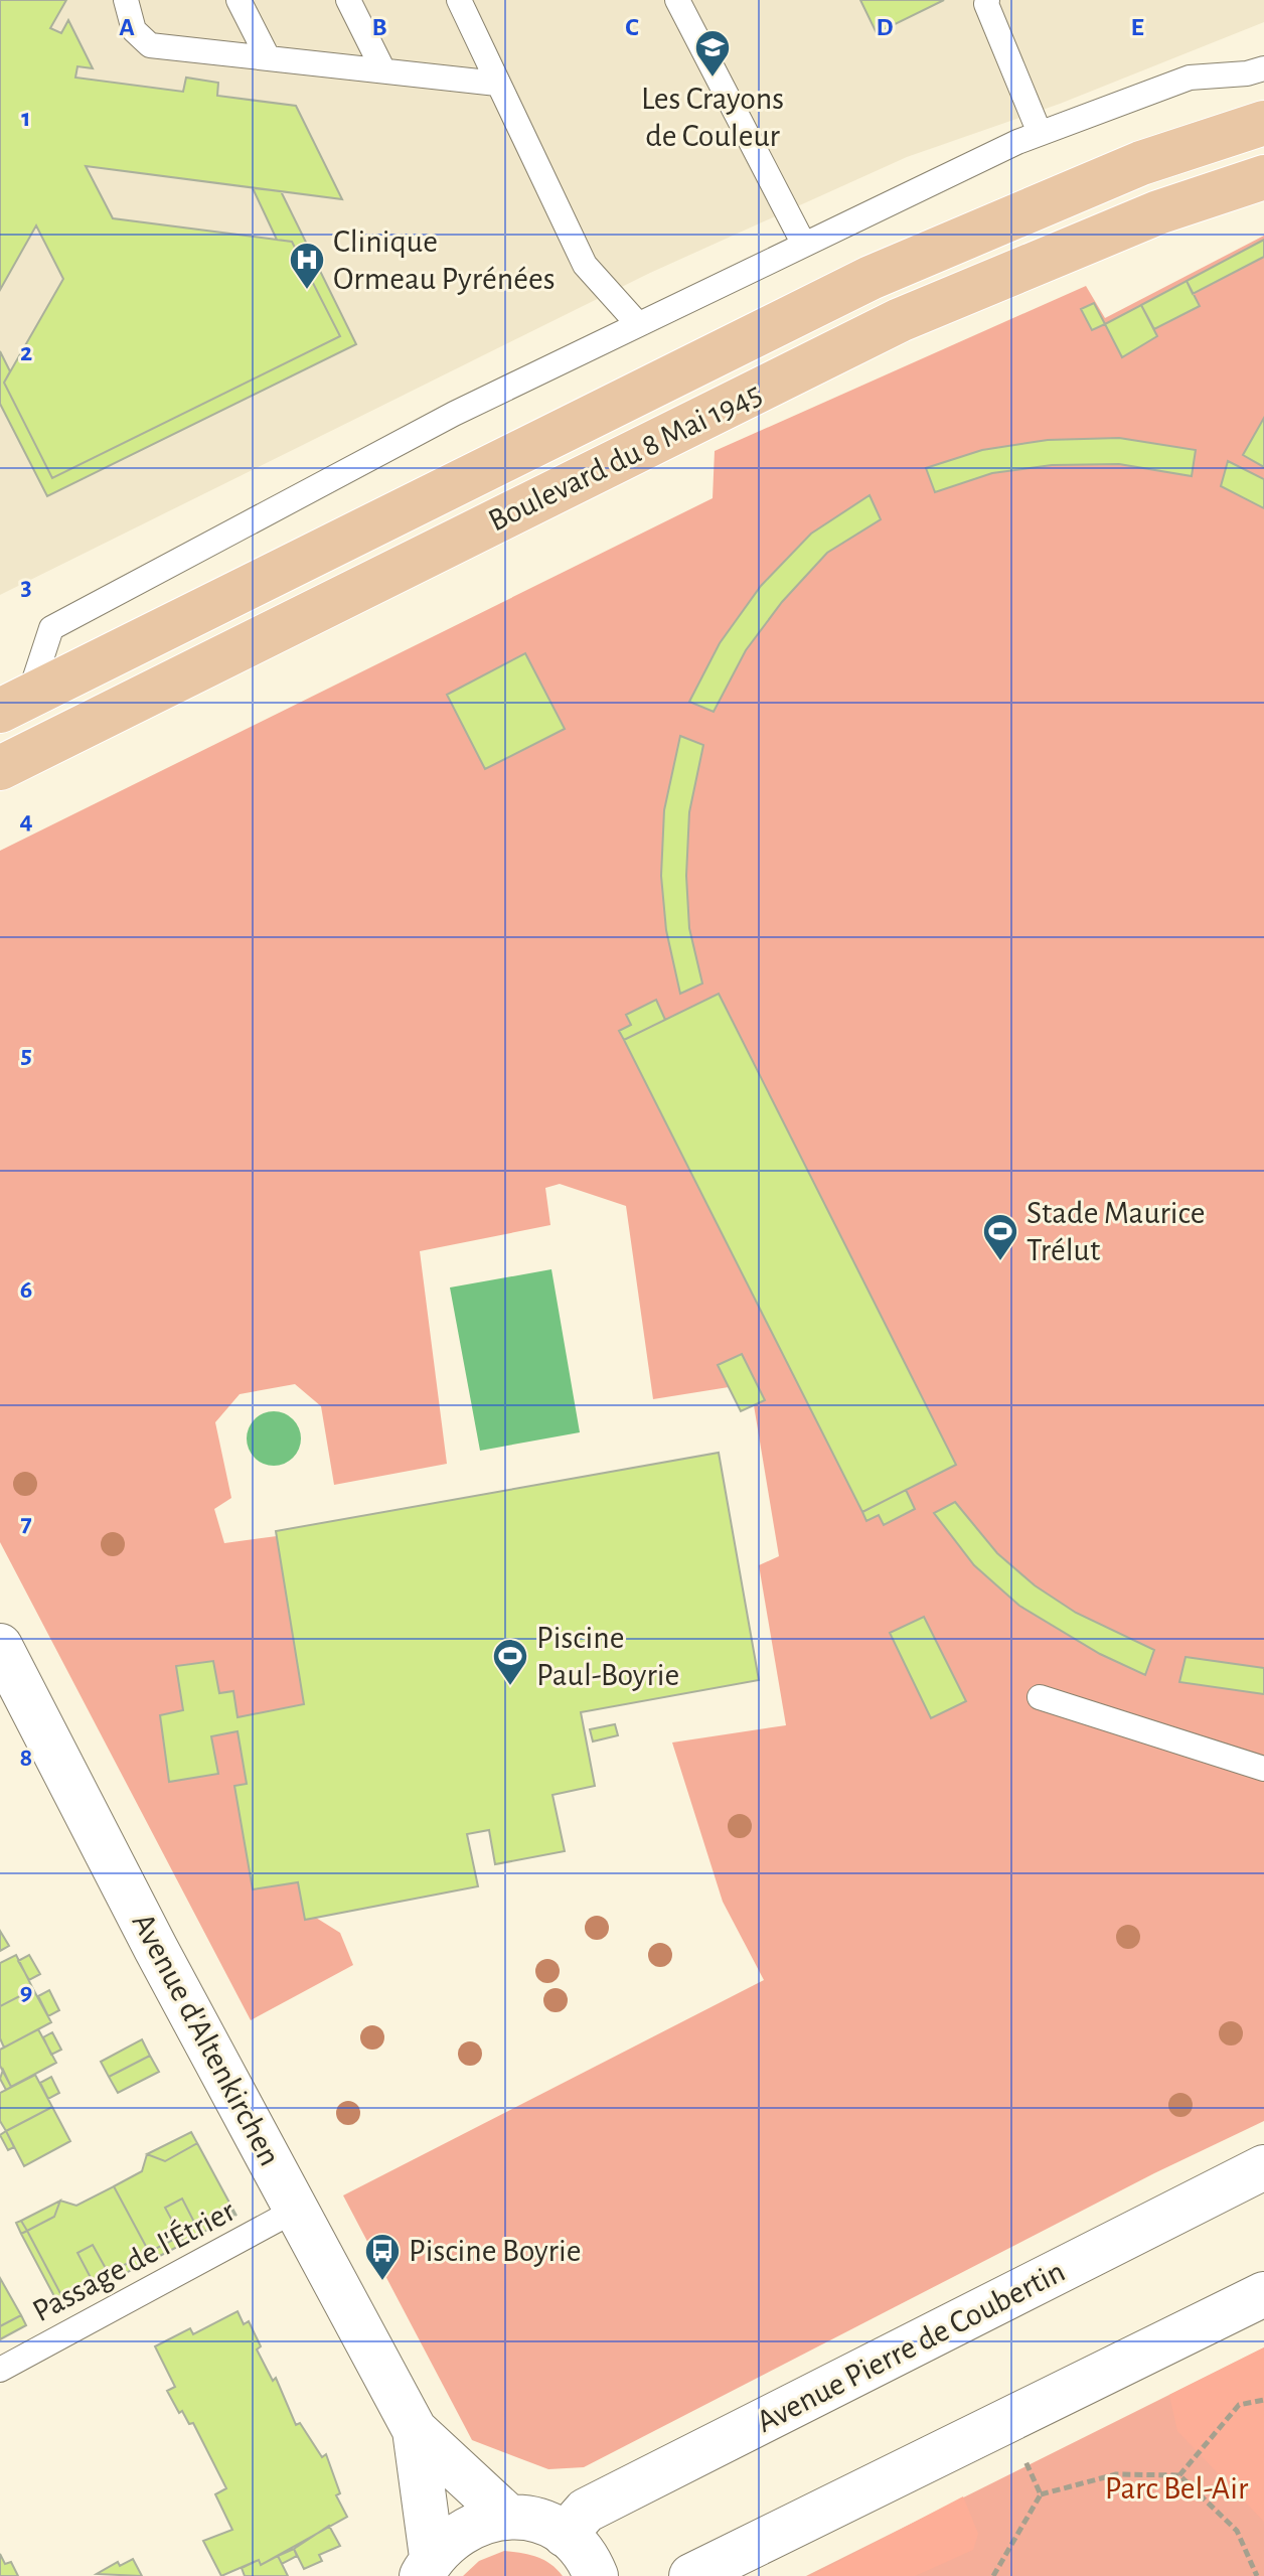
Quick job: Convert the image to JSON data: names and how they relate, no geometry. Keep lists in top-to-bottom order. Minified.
{"streets":{"main road":["Boulevard du 8 Mai 1945"],"street":["Avenue d'Altenkirchen","Avenue Pierre de Coubertin"],"lane":["Passage de l'Étrier"]},"crossings":[["Avenue d'Altenkirchen","Passage de l'Étrier"]],"parks":["Parc Bel-Air"],"places":{"school or university":["Les Crayons de Couleur"],"hospital":["Clinique Ormeau Pyrénées"],"sports":["Stade Maurice Trélut","Piscine Paul-Boyrie"],"bus stop":["Piscine Boyrie"]},"grid":{"columns":["A","B","C","D","E"],"rows":["1","2","3","4","5","6","7","8","9"]}}
